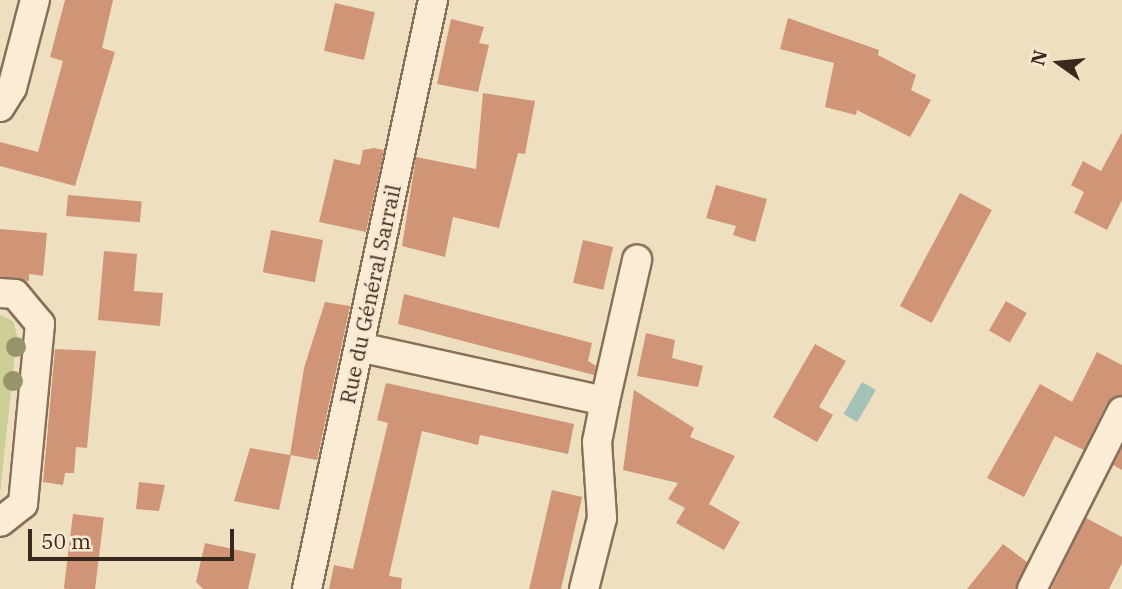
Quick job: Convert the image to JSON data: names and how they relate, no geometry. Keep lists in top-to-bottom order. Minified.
{"streets":{"street":["Rue du Général Sarrail"]},"scale_bar":"50 m","north":"left"}
